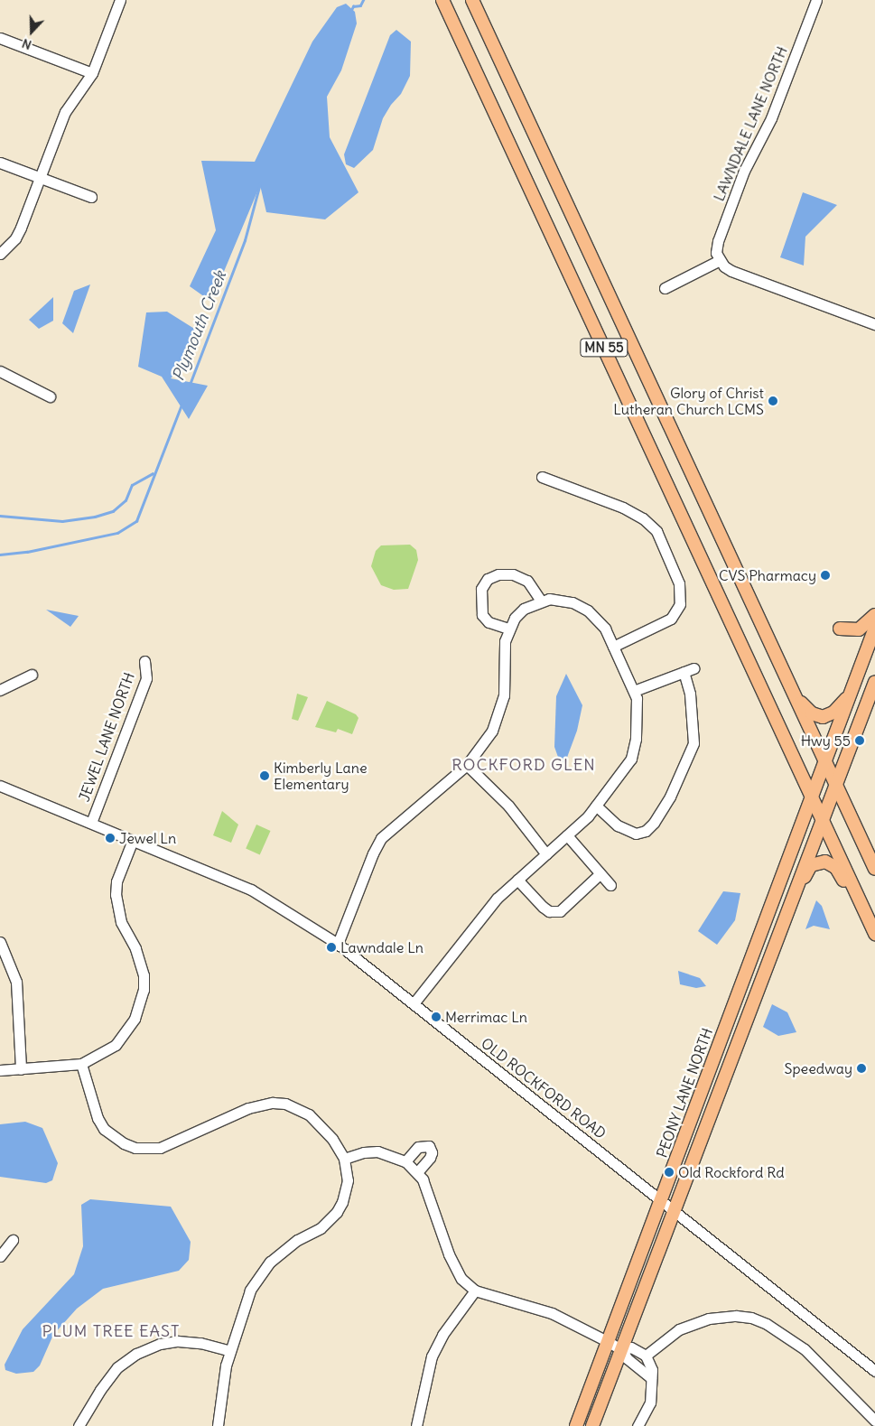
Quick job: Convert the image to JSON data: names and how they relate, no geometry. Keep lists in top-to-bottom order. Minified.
{"streets":{"main road":["MN 55","PEONY LANE NORTH"],"street":["LAWNDALE LANE NORTH","JEWEL LANE NORTH","OLD ROCKFORD ROAD"]},"crossings":[["MN 55","PEONY LANE NORTH"],["JEWEL LANE NORTH","OLD ROCKFORD ROAD"],["OLD ROCKFORD ROAD","PEONY LANE NORTH"]],"districts":["ROCKFORD GLEN","PLUM TREE EAST"],"water":["Plymouth Creek"],"places":["Glory of Christ Lutheran Church LCMS","CVS Pharmacy","Hwy 55","Kimberly Lane Elementary","Jewel Ln","Lawndale Ln","Merrimac Ln","Speedway","Old Rockford Rd"],"north":"bottom"}
